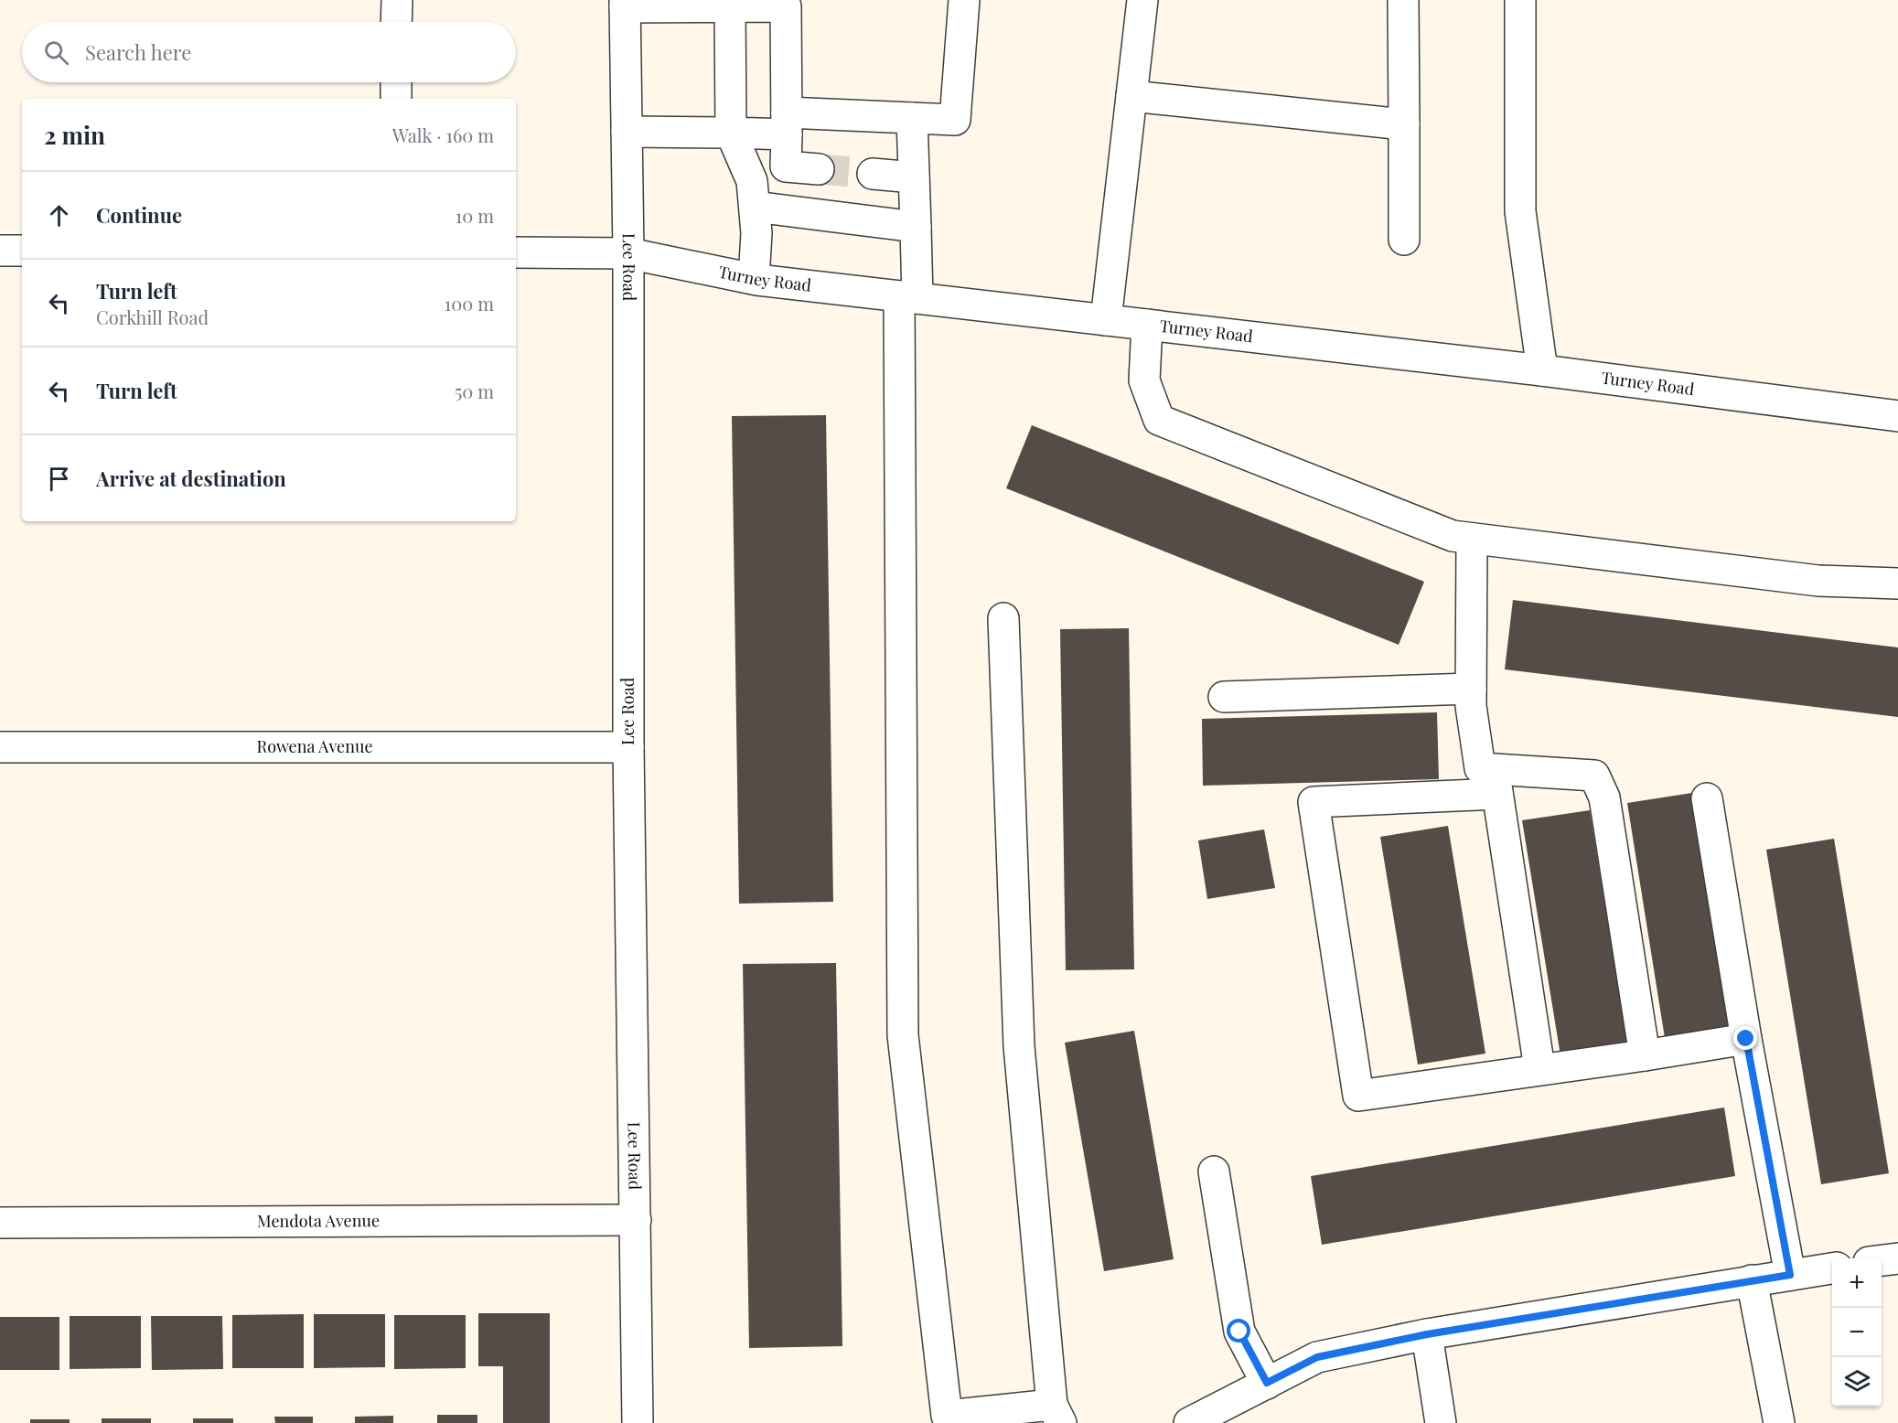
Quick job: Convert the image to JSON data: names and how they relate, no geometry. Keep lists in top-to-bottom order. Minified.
{"streets":{"street":["Lee Road","Turney Road","Rowena Avenue","Mendota Avenue"]},"crossings":[["Lee Road","Turney Road"],["Lee Road","Rowena Avenue"],["Lee Road","Mendota Avenue"]],"page":{"search":"Search here","heading":["2 min","Walk · 160 m"],"list":[["Continue","10 m"],["Turn left","Corkhill Road","100 m"],["Turn left","50 m"],"Arrive at destination"],"map_buttons":["+","−"]}}
